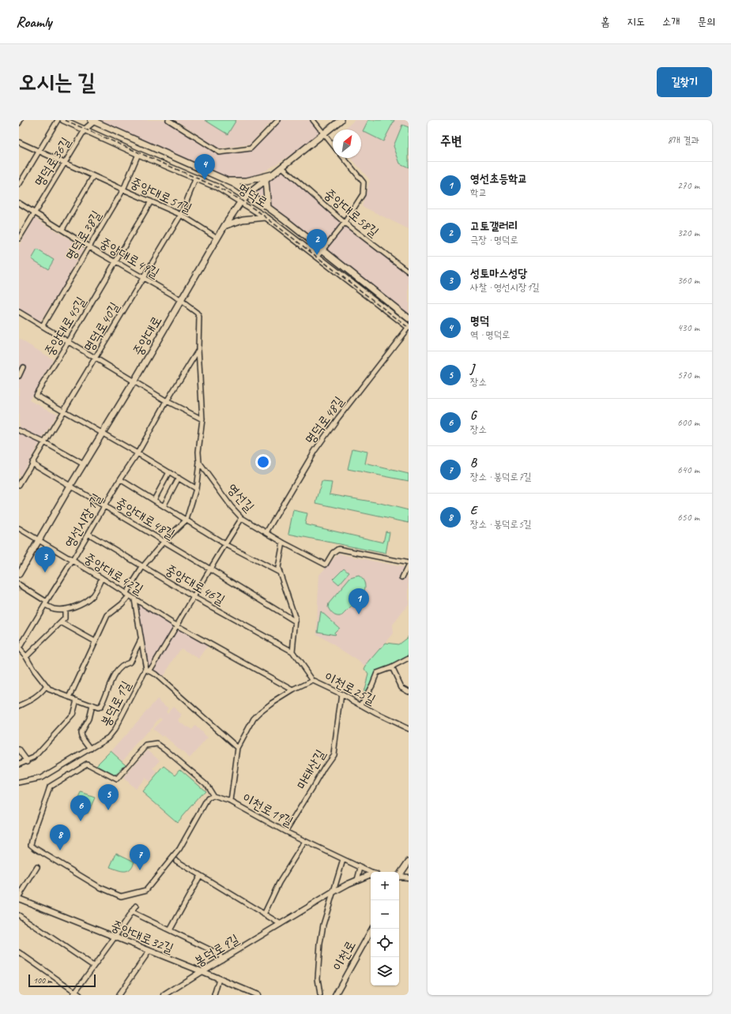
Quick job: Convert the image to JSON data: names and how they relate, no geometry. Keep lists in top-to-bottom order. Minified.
{"streets":{"main road":["명덕로","중앙대로"],"street":["명덕로36길","중앙대로51길","중앙대로58길","명덕로38길","중앙대로49길","중앙대로45길","명덕로40길","명덕로48길","영선길","중앙대로48길","영선시장1길","중앙대로42길","중앙대로46길","이천로25길","봉덕로1길","마태산길","이천로19길","중앙대로32길","봉덕로9길","이천로"]},"crossings":[["명덕로36길","중앙대로51길"],["명덕로36길","명덕로"],["명덕로36길","중앙대로49길"],["중앙대로51길","명덕로38길"],["중앙대로51길","중앙대로45길"],["중앙대로51길","명덕로40길"],["중앙대로51길","중앙대로"],["명덕로","명덕로38길"],["명덕로","명덕로40길"],["명덕로","중앙대로"],["명덕로","명덕로48길"],["중앙대로58길","중앙대로"],["명덕로38길","중앙대로49길"],["중앙대로49길","중앙대로45길"],["중앙대로49길","명덕로40길"],["중앙대로49길","중앙대로"],["중앙대로49길","영선시장1길"],["중앙대로45길","명덕로40길"],["중앙대로45길","중앙대로"],["중앙대로45길","영선시장1길"],["명덕로40길","중앙대로48길"],["중앙대로","중앙대로48길"],["중앙대로","중앙대로42길"],["명덕로48길","영선길"],["중앙대로48길","영선시장1길"],["영선시장1길","중앙대로42길"],["영선시장1길","중앙대로46길"],["중앙대로42길","이천로19길"],["중앙대로46길","이천로25길"],["이천로25길","마태산길"],["마태산길","이천로19길"],["중앙대로32길","봉덕로9길"]],"scale_bar":"100 m","north":"top right","page":{"header":"Roamly","nav":["홈","지도","소개","문의"],"buttons":"길찾기","title":"오시는 길","heading":["주변","8개 결과"],"pins":["4","2","3","1","5","6","8","7"],"list":[{"mark":"1","name":"영선초등학교","note":"학교","value":"270 m"},{"mark":"2","name":"고토갤러리","note":"극장 · 명덕로","value":"320 m"},{"mark":"3","name":"성토마스성당","note":"사찰 · 영선시장1길","value":"360 m"},{"mark":"4","name":"명덕","note":"역 · 명덕로","value":"430 m"},{"mark":"5","name":"J","note":"장소","value":"570 m"},{"mark":"6","name":"G","note":"장소","value":"600 m"},{"mark":"7","name":"B","note":"장소 · 봉덕로7길","value":"640 m"},{"mark":"8","name":"E","note":"장소 · 봉덕로5길","value":"650 m"}],"map_buttons":["+","−"],"scale":"100 m"}}
